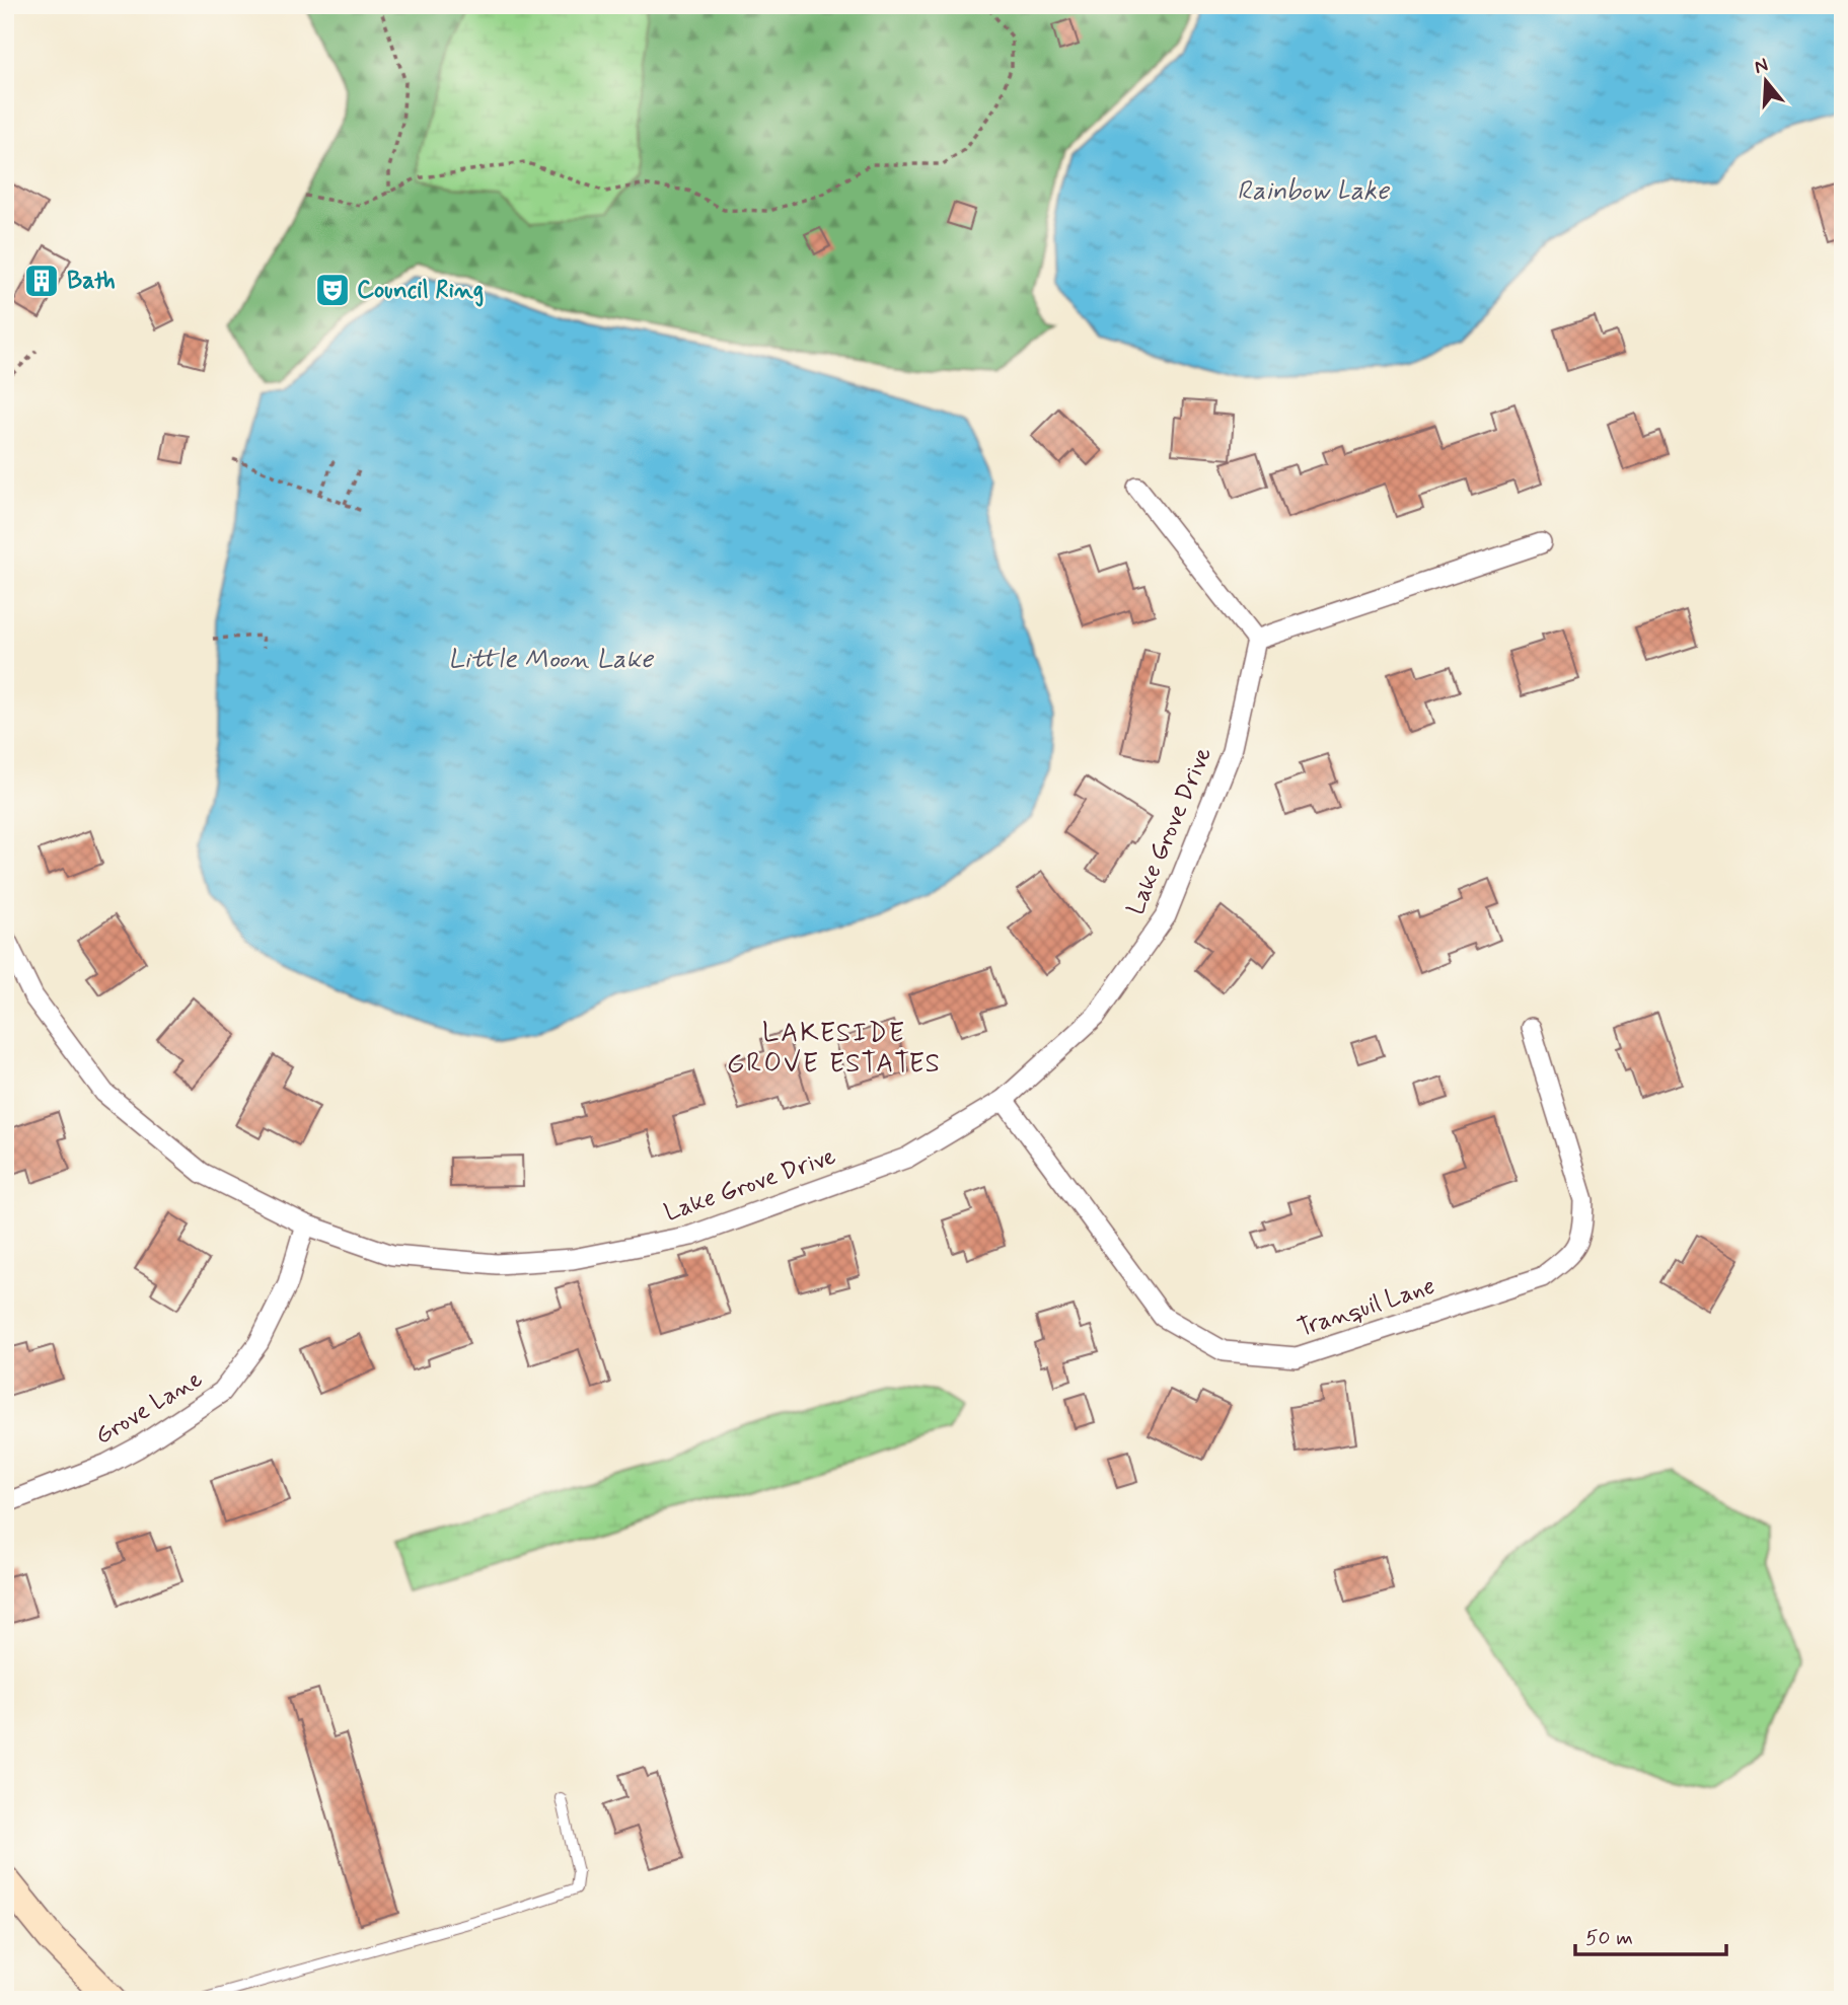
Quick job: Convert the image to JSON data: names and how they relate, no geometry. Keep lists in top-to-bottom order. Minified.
{"streets":{"street":["Lake Grove Drive","Tranquil Lane","Grove Lane"]},"crossings":[["Lake Grove Drive","Tranquil Lane"],["Lake Grove Drive","Grove Lane"]],"districts":["LAKESIDE GROVE ESTATES"],"water":["Rainbow Lake","Little Moon Lake"],"places":{"building":["Bath"],"theatre":["Council Ring"]},"scale_bar":"50 m","north":"top"}
